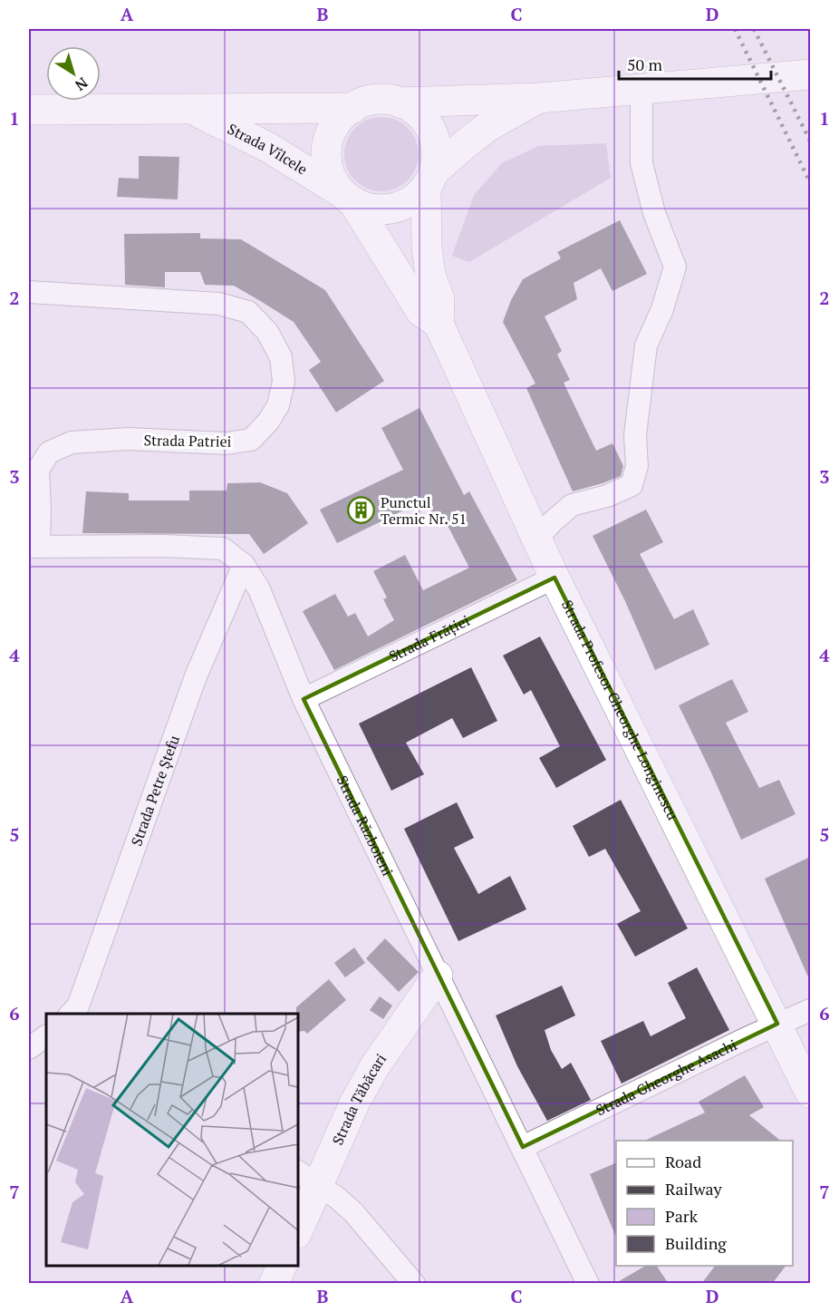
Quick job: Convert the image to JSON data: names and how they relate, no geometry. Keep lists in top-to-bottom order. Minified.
{"streets":{"main road":["Strada Vîlcele","Strada Profesor Gheorghe Longinescu","Strada Tăbăcari"],"street":["Strada Patriei","Strada Frăției","Strada Petre Ștefu","Strada Războieni","Strada Gheorghe Asachi"]},"crossings":[["Strada Vîlcele","Strada Profesor Gheorghe Longinescu"],["Strada Patriei","Strada Războieni"],["Strada Frăției","Strada Profesor Gheorghe Longinescu"],["Strada Frăției","Strada Războieni"],["Strada Profesor Gheorghe Longinescu","Strada Gheorghe Asachi"],["Strada Petre Ștefu","Strada Războieni"],["Strada Războieni","Strada Gheorghe Asachi"],["Strada Războieni","Strada Tăbăcari"]],"places":{"building":["Punctul Termic Nr. 51"]},"legend":["Road","Railway","Park","Building"],"scale_bar":"50 m","north":"bottom right","grid":{"columns":["A","B","C","D"],"rows":["1","2","3","4","5","6","7"]}}
